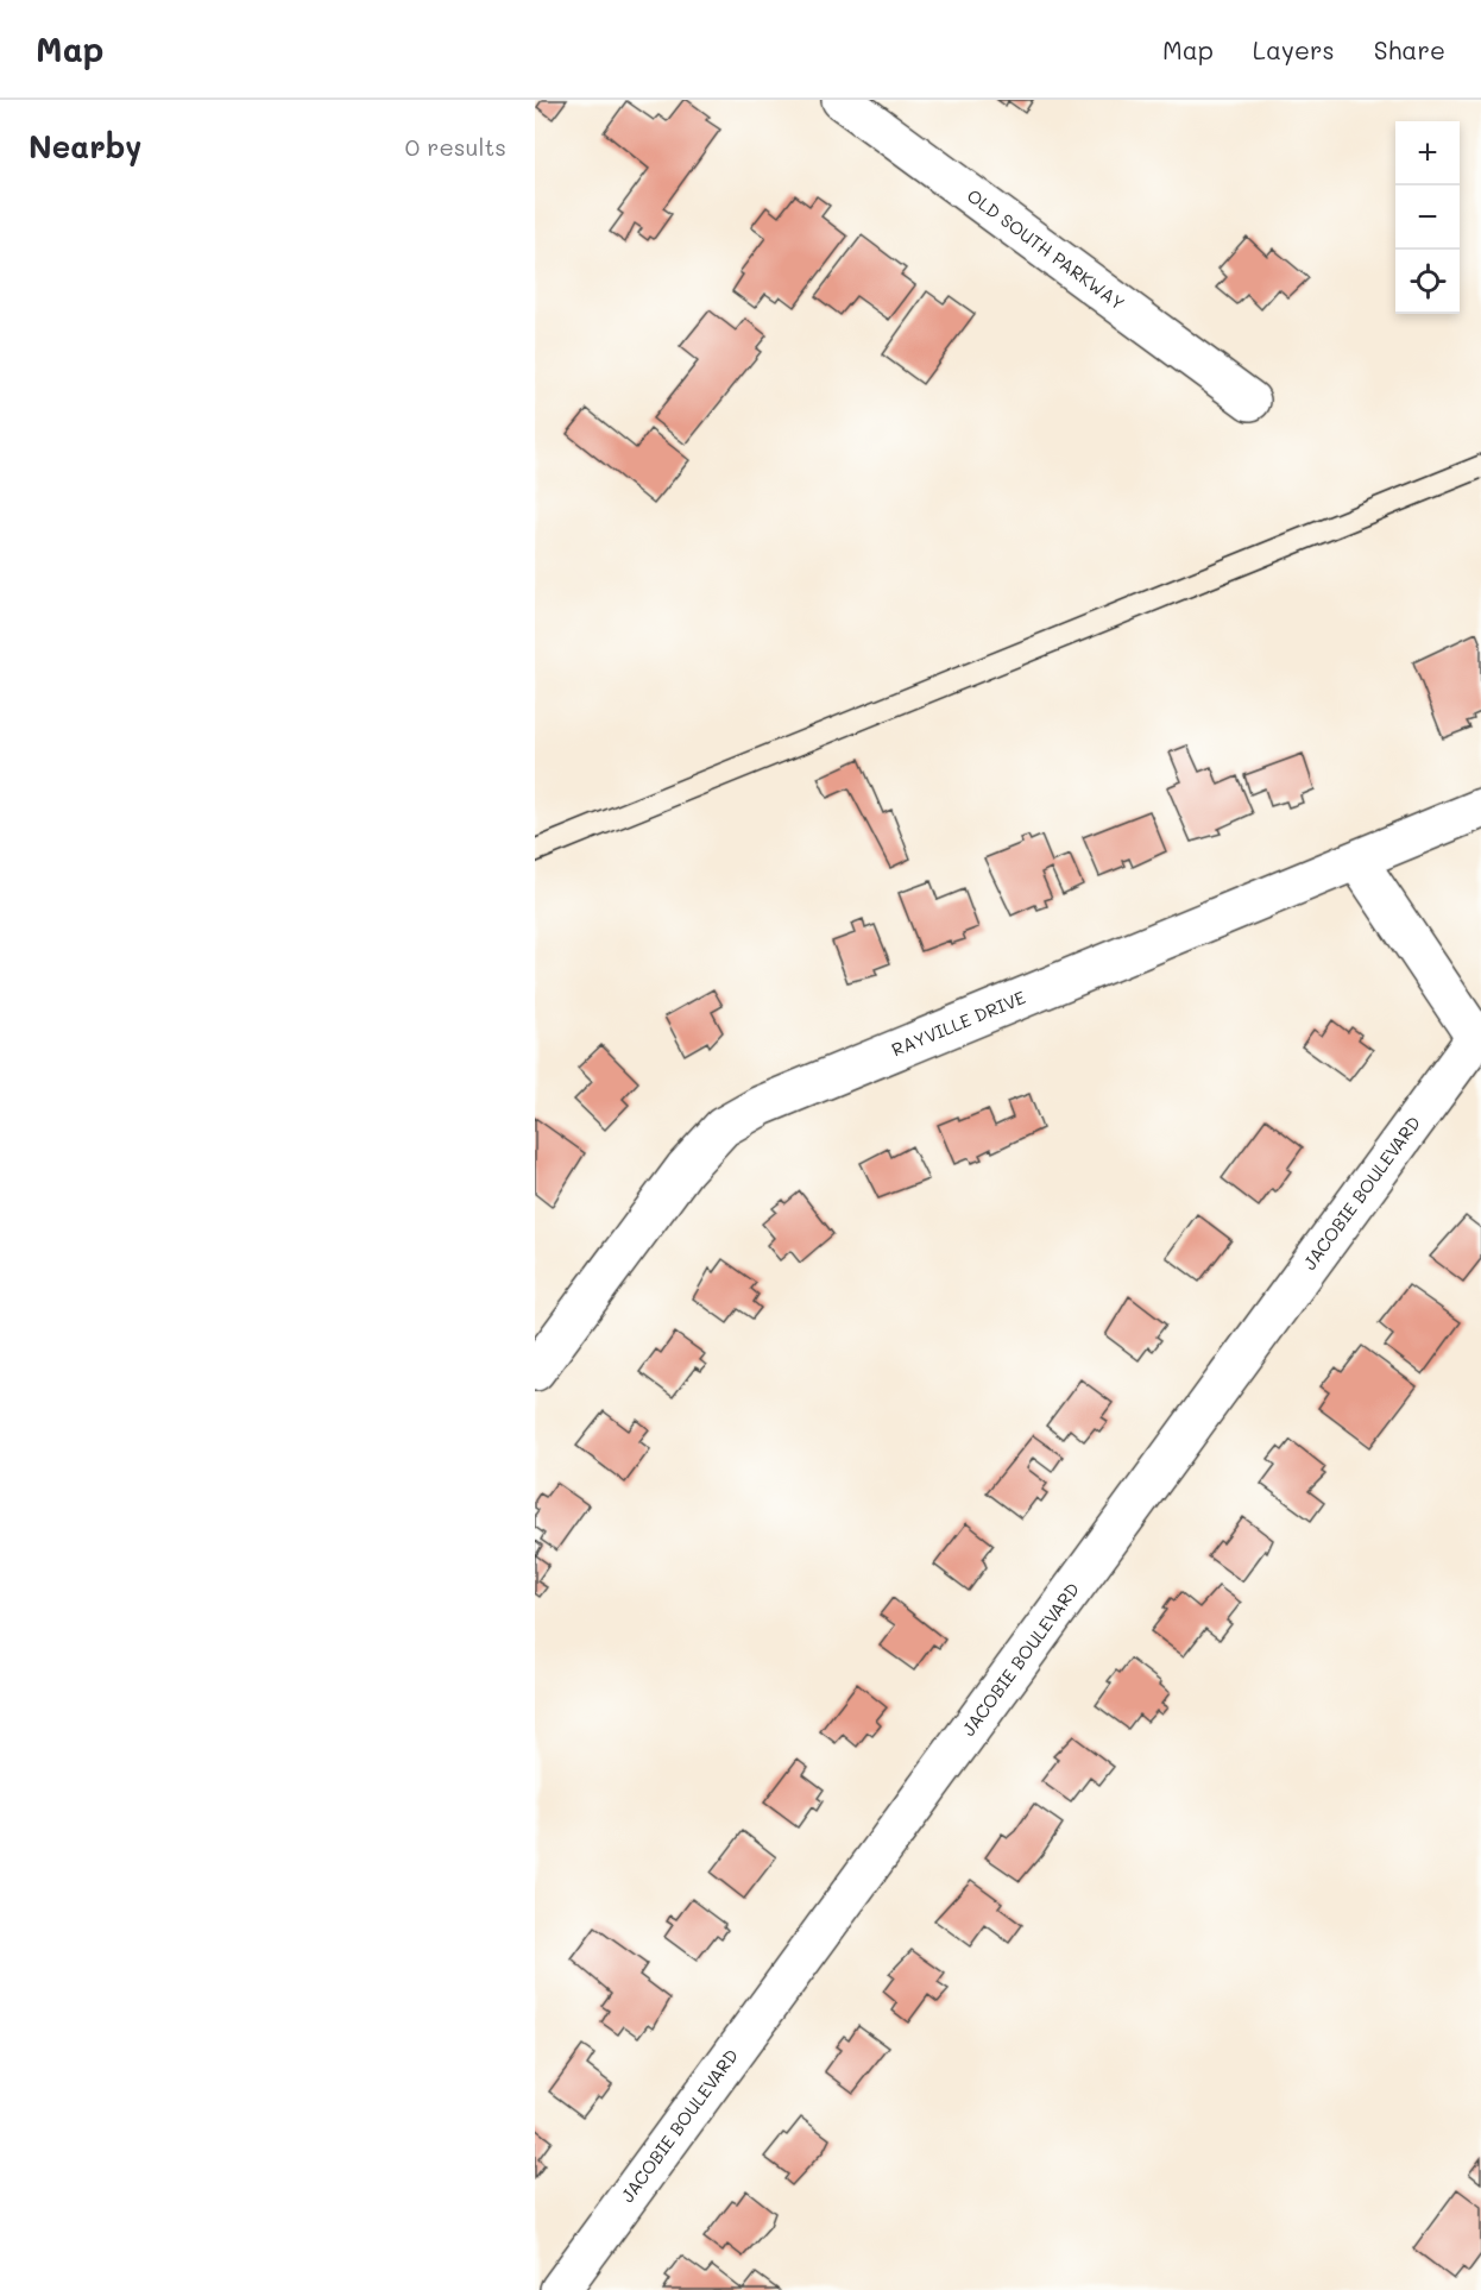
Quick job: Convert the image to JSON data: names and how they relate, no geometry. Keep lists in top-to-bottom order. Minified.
{"streets":{"street":["OLD SOUTH PARKWAY","RAYVILLE DRIVE","JACOBIE BOULEVARD"]},"page":{"header":"Map","nav":["Map","Layers","Share"],"heading":["Nearby","0 results"],"map_buttons":["+","−"]}}
